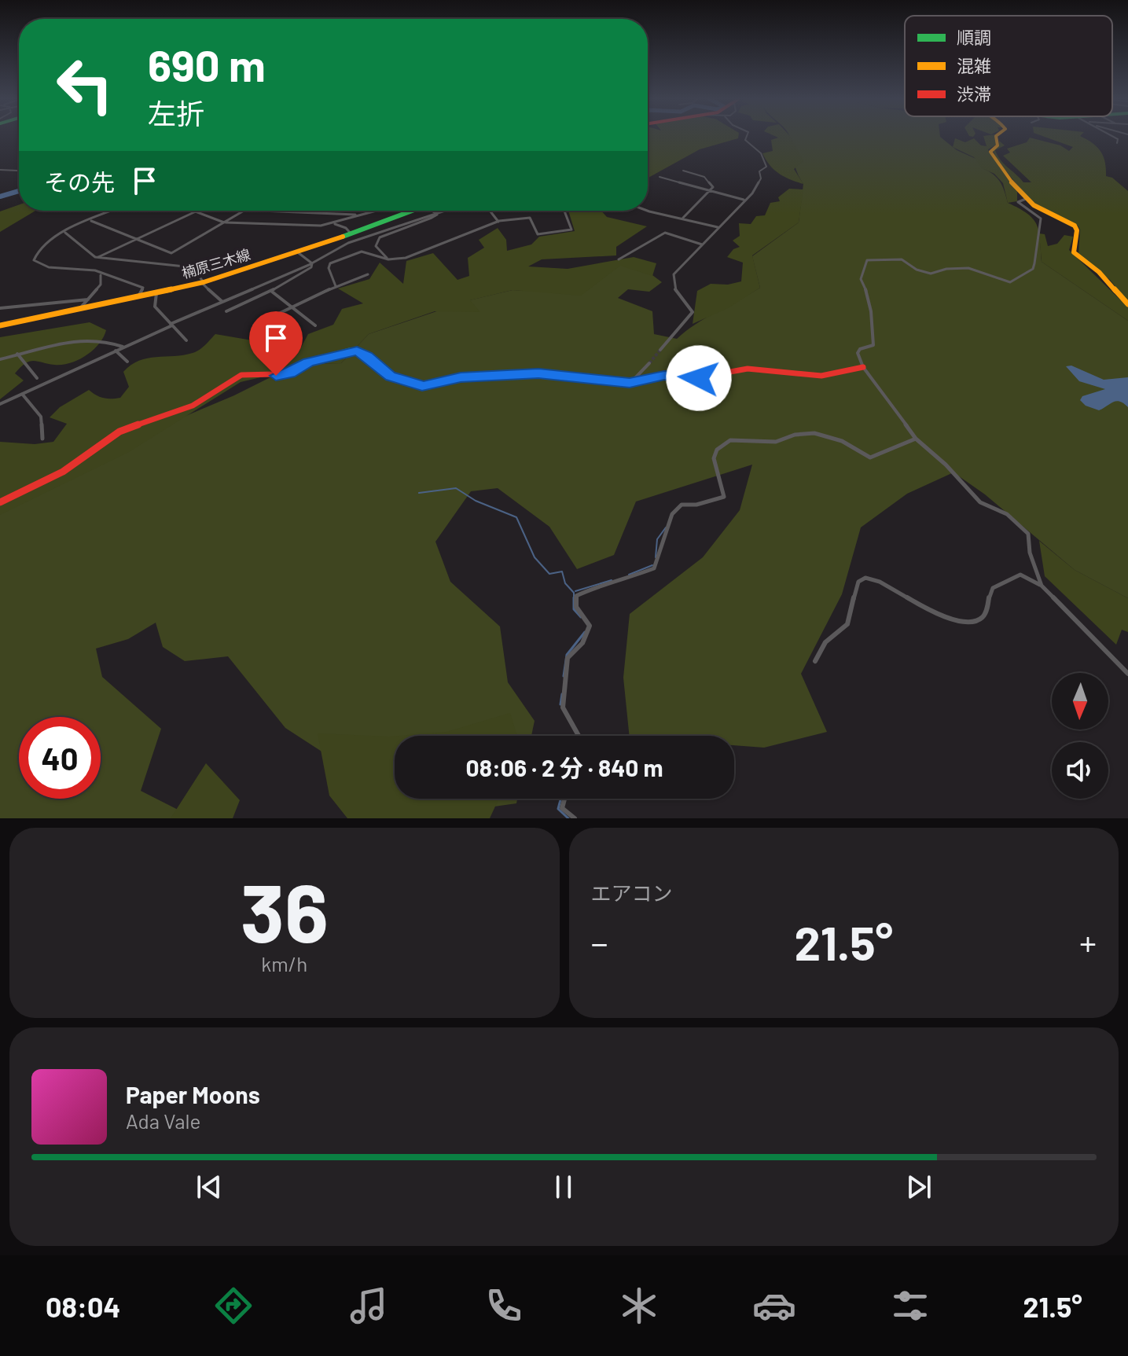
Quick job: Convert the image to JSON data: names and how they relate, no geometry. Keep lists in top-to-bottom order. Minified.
{"streets":{"main road":["楠原三木線"]},"legend":["順調","混雑","渋滞"],"north":"bottom","page":{"turn":["690 m","左折"],"then":"その先","limit":"40","trip":"08:06 · 2 分 · 840 m","tile":[["36","km/h"],"エアコン"],"heat":["−","21.5°","+"],"song":["Paper Moons","Ada Vale"],"tabs":["08:04","21.5°"]}}
